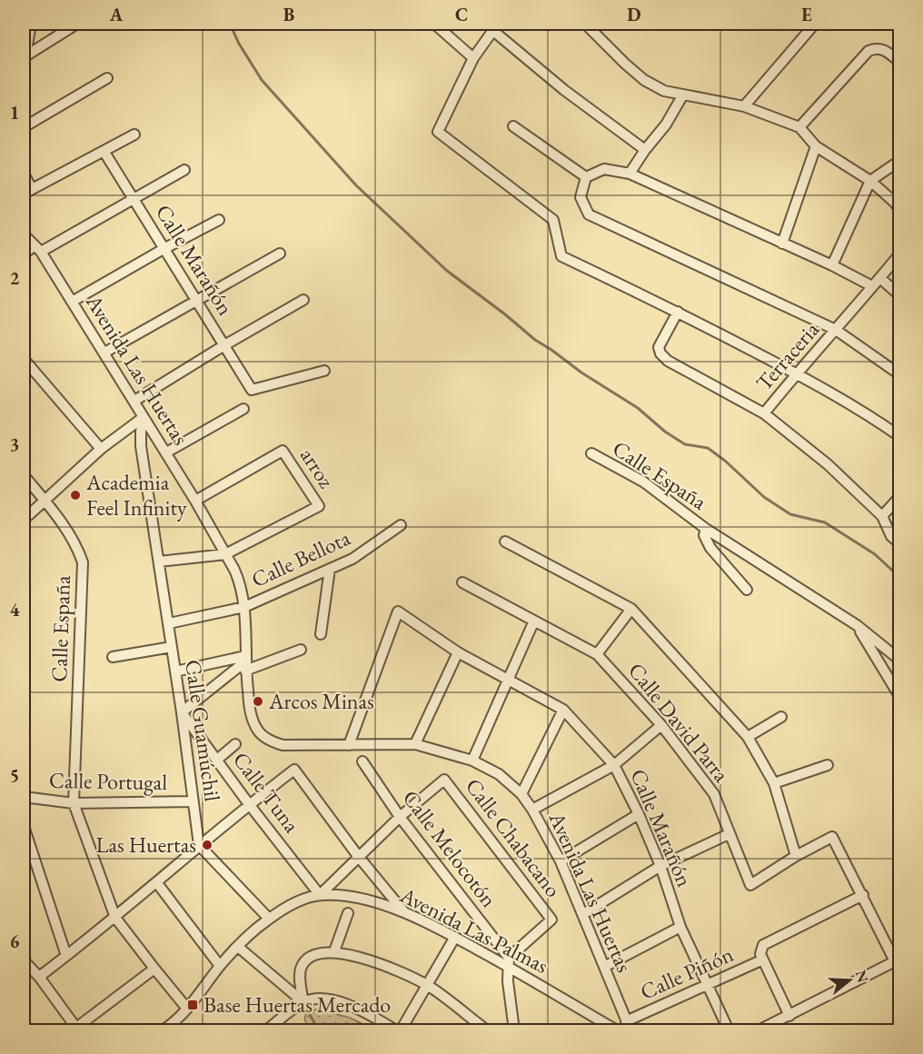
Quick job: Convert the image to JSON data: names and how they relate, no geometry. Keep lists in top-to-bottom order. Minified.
{"streets":{"street":["Calle Marañón","Terraceria","Avenida Las Huertas","arroz","Calle España","Calle Bellota","Calle David Parra","Calle Guamúchil","Calle Portugal","Calle Tuna","Calle Chabacano","Calle Melocotón","Avenida Las Palmas","Calle Piñón"]},"crossings":[["Calle Marañón","Avenida Las Huertas"],["Calle Marañón","Calle Piñón"],["Avenida Las Huertas","arroz"],["Avenida Las Huertas","Calle Bellota"],["Avenida Las Huertas","Calle Guamúchil"],["Avenida Las Huertas","Calle Piñón"],["Calle España","Calle Portugal"],["Calle Bellota","Calle Guamúchil"],["Calle Guamúchil","Calle Portugal"],["Calle Guamúchil","Calle Tuna"],["Calle Tuna","Avenida Las Palmas"],["Calle Chabacano","Calle Melocotón"],["Calle Chabacano","Avenida Las Palmas"],["Calle Melocotón","Avenida Las Palmas"]],"places":{"other":["Academia Feel Infinity","Arcos Minas","Las Huertas"],"transit":["Base Huertas Mercado"]},"north":"right","grid":{"columns":["A","B","C","D","E"],"rows":["1","2","3","4","5","6"]}}
